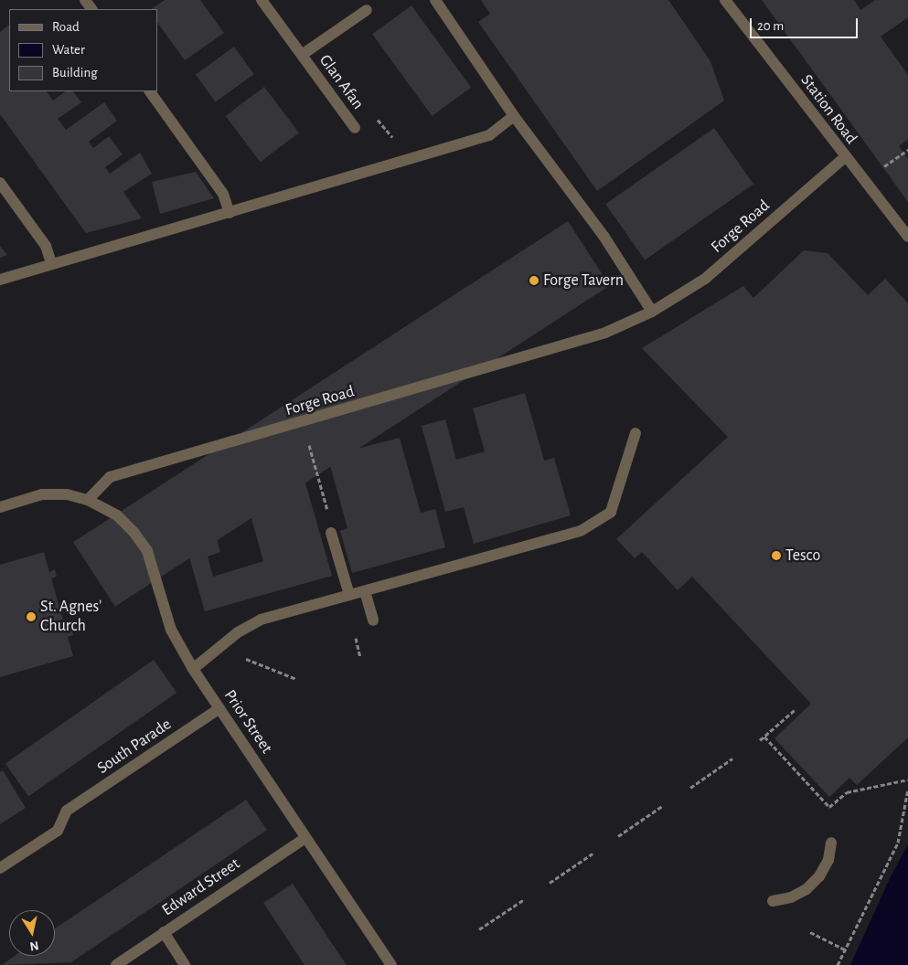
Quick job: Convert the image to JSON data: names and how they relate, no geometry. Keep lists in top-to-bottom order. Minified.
{"streets":{"street":["Glan Afan","Station Road","Forge Road","Prior Street","South Parade","Edward Street"]},"crossings":[["Station Road","Forge Road"],["Forge Road","Prior Street"],["Prior Street","South Parade"],["Prior Street","Edward Street"]],"places":["Forge Tavern","Tesco","St. Agnes' Church"],"legend":["Road","Water","Building"],"scale_bar":"20 m","north":"bottom"}
